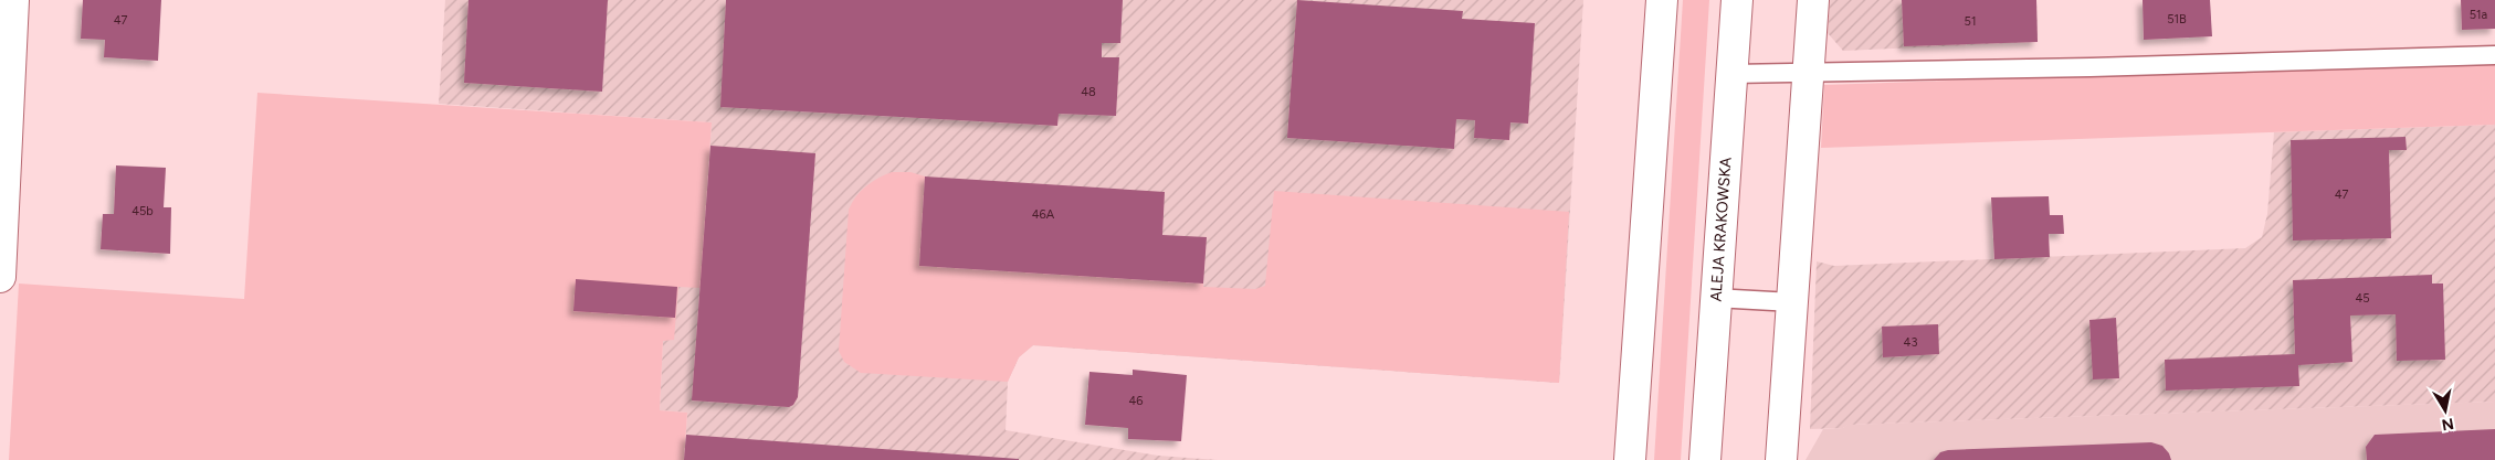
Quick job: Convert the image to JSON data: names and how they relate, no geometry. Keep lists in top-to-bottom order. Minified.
{"streets":{"main road":["ALEJA KRAKOWSKA"]},"house_numbers":["51a","51B","47","51","48","47","45b","46A","45","43","46"],"north":"bottom"}
